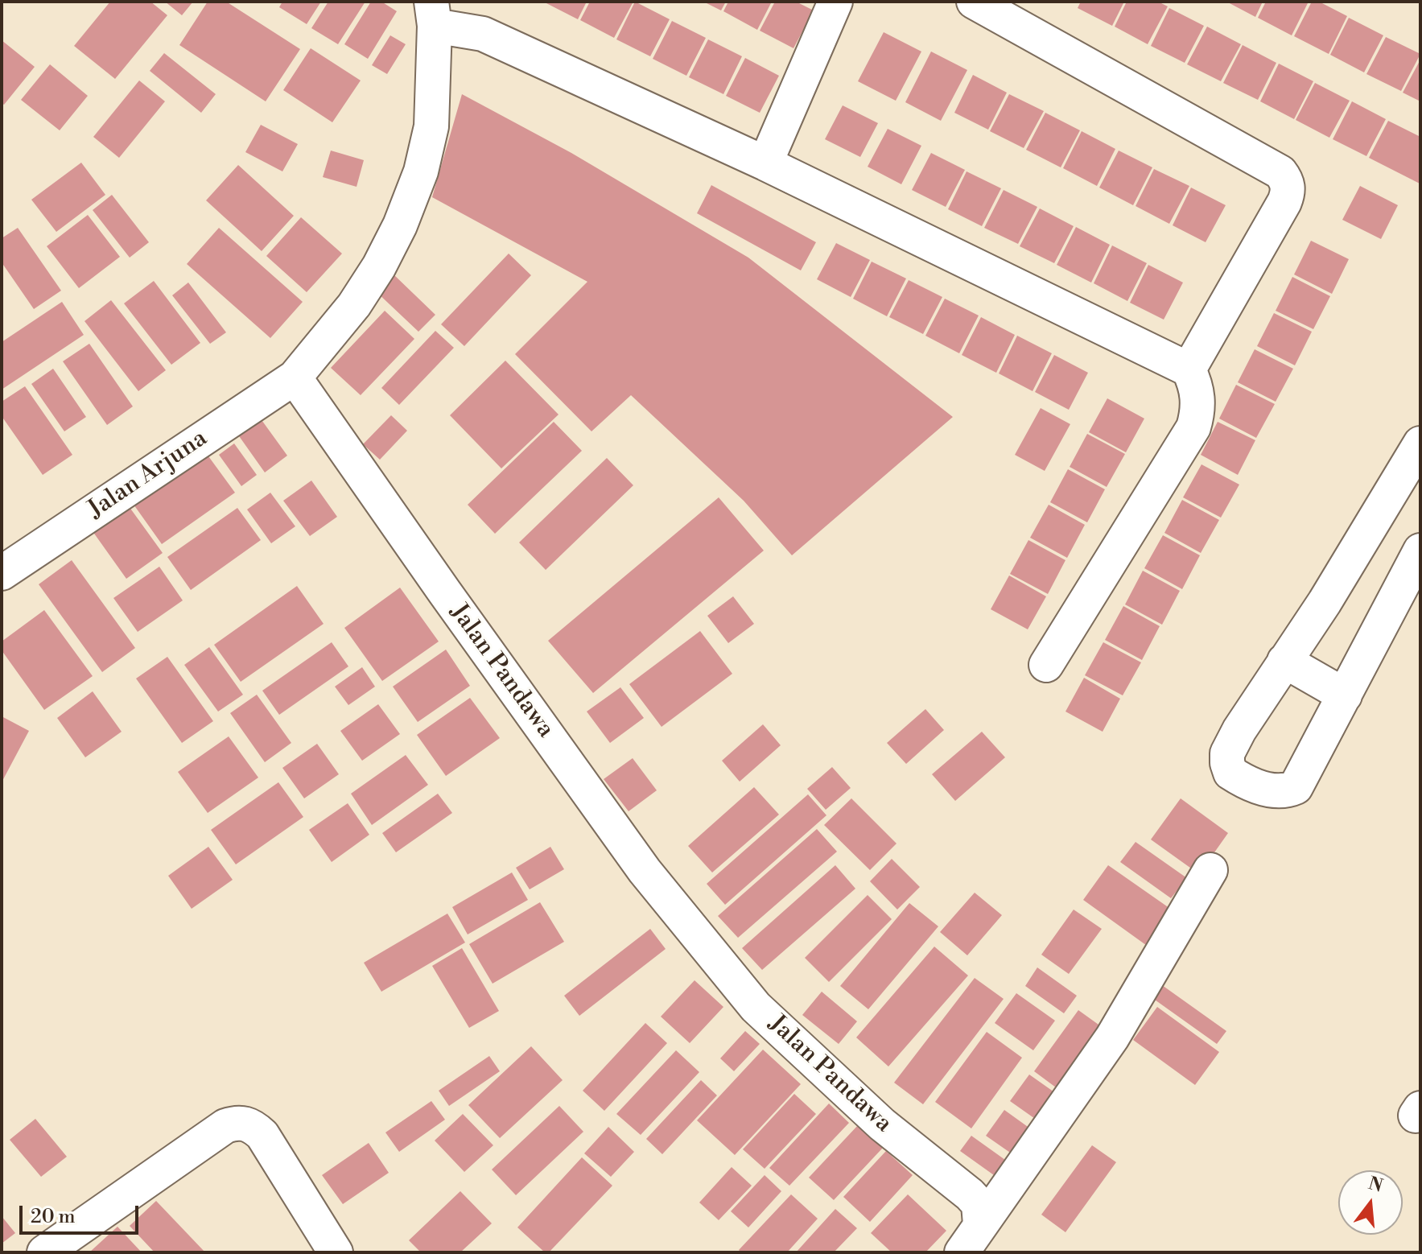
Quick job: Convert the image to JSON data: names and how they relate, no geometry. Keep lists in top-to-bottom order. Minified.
{"streets":{"street":["Jalan Arjuna","Jalan Pandawa"]},"crossings":[["Jalan Arjuna","Jalan Pandawa"]],"scale_bar":"20 m","north":"top"}
